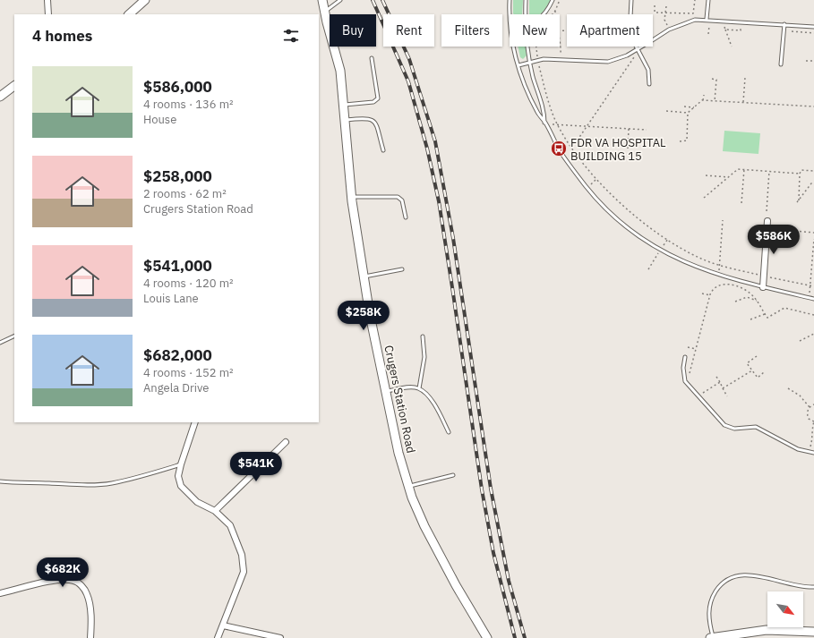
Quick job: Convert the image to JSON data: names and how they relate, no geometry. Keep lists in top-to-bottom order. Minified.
{"streets":{"street":["Crugers Station Road"]},"places":{"bus stop":["FDR VA HOSPITAL BUILDING 15"]},"north":"bottom right","page":{"chip":["Buy","Rent","Filters","New","Apartment"],"heading":"4 homes","list":[{"name":"$586,000","note":"4 rooms · 136 m² · House"},{"name":"$258,000","note":"2 rooms · 62 m² · Crugers Station Road"},{"name":"$541,000","note":"4 rooms · 120 m² · Louis Lane"},{"name":"$682,000","note":"4 rooms · 152 m² · Angela Drive"}],"price":["$586K","$258K","$541K","$682K"]}}
